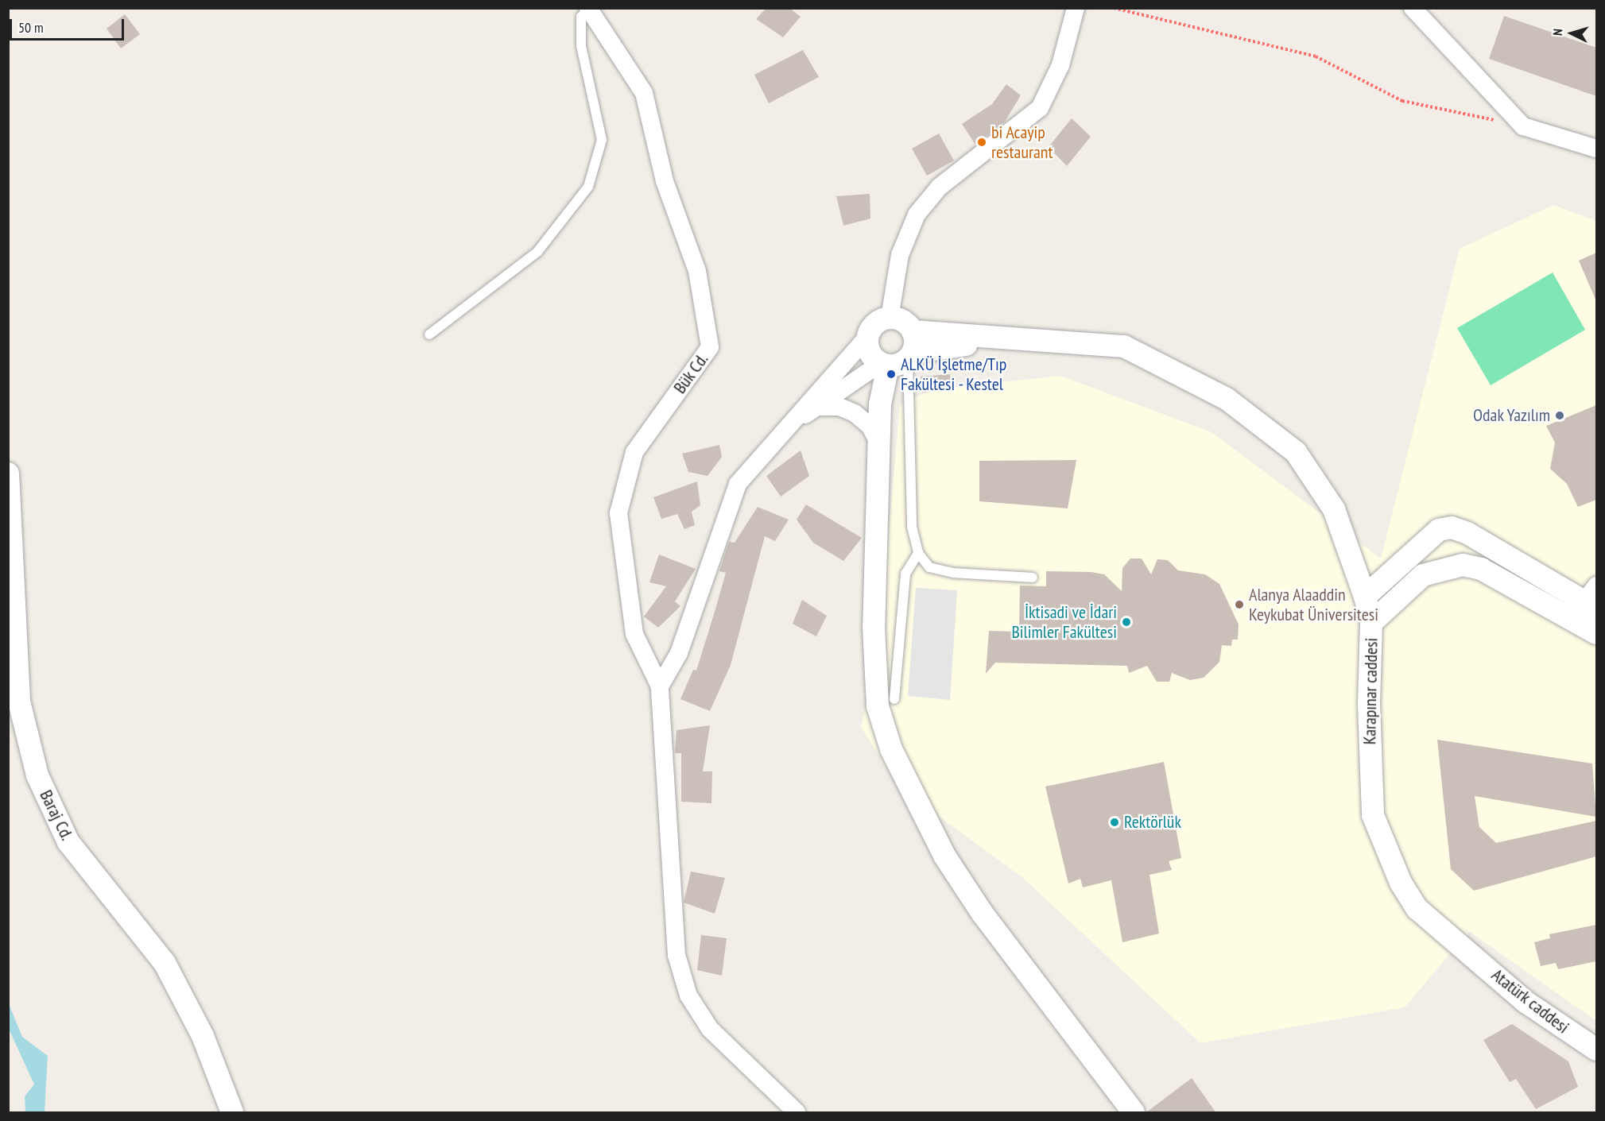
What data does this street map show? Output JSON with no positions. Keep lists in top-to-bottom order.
{
  "streets": {
    "street": [
      "Bük Cd.",
      "Karapınar caddesi",
      "Baraj Cd.",
      "Atatürk caddesi"
    ]
  },
  "crossings": [
    ["Karapınar caddesi", "Atatürk caddesi"]
  ],
  "places": [
    "bi Acayip restaurant",
    "ALKÜ İşletme/Tıp Fakültesi - Kestel",
    "Odak Yazılım",
    "Alanya Alaaddin Keykubat Üniversitesi",
    "İktisadi ve İdari Bilimler Fakültesi",
    "Rektörlük"
  ],
  "scale_bar": "50 m",
  "north": "left"
}
